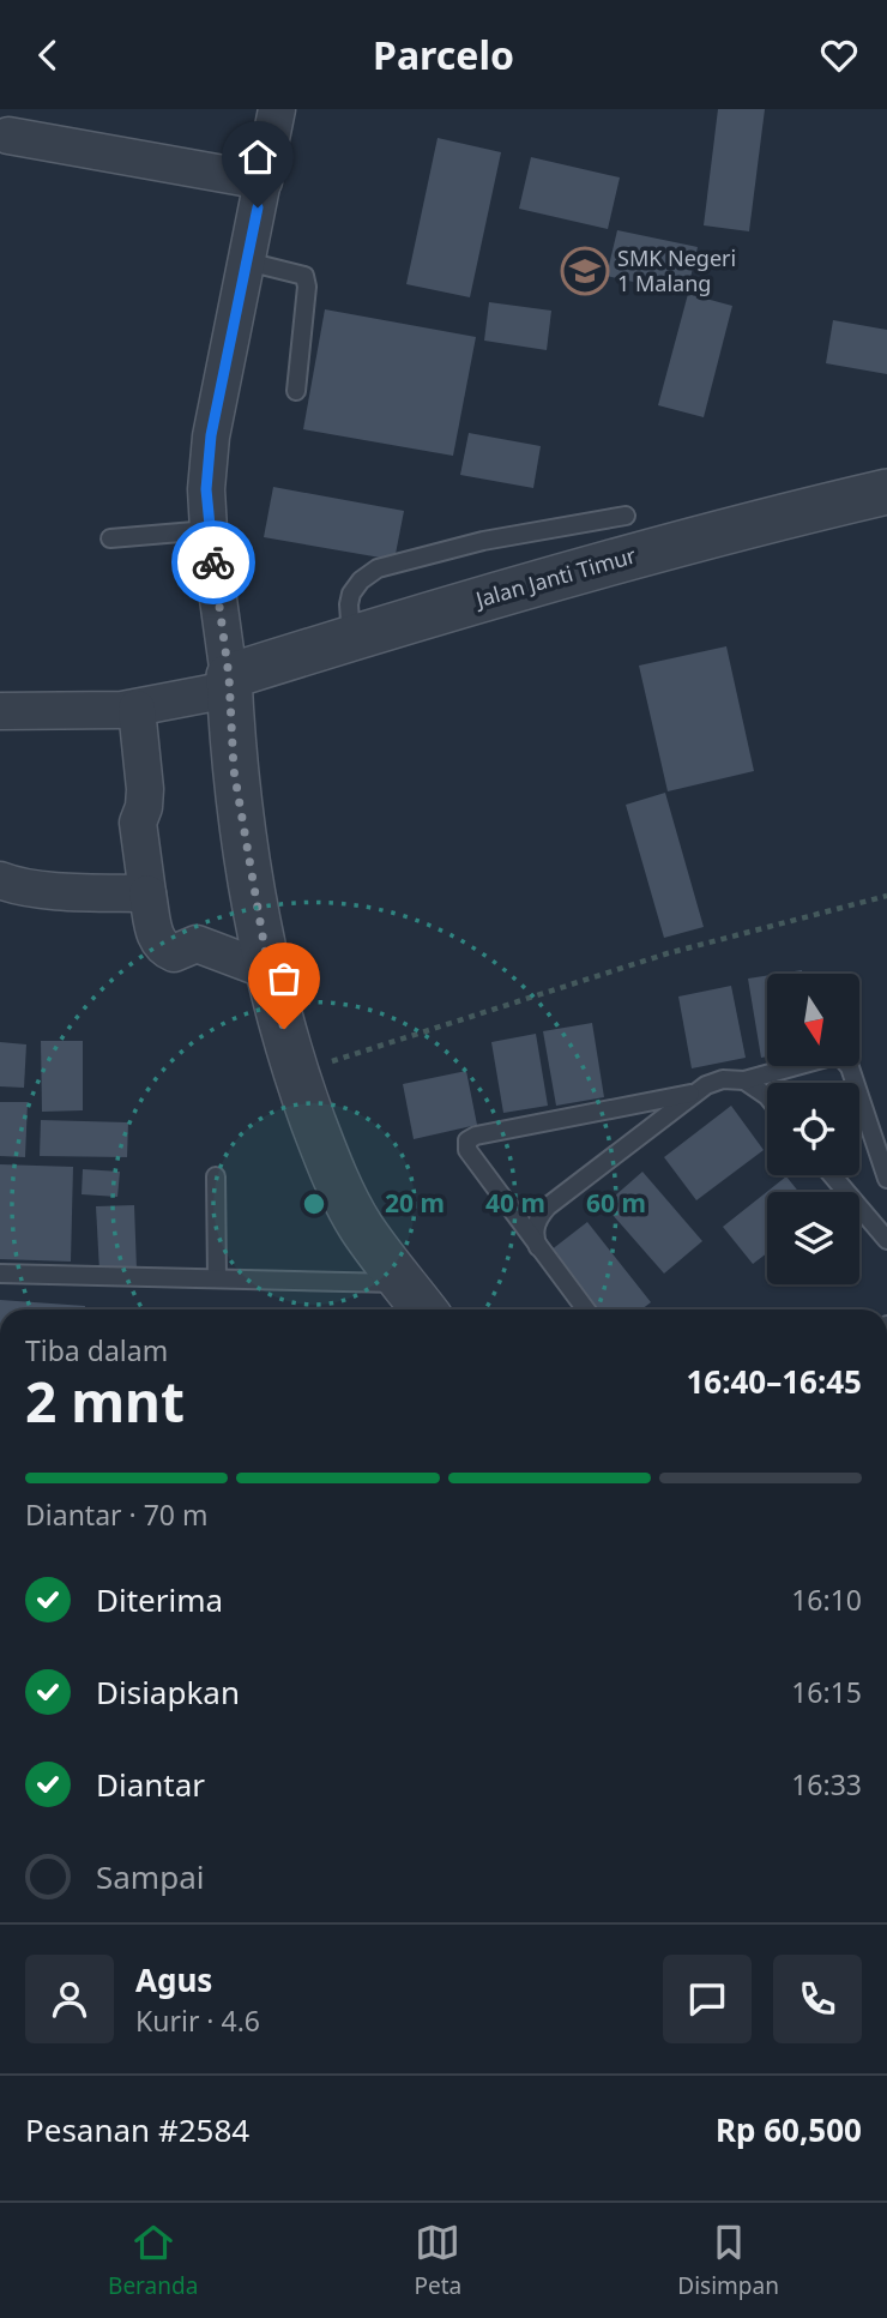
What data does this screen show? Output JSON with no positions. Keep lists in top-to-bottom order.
{
  "streets": {
    "street": ["Jalan Janti Timur"]
  },
  "places": {
    "school or university": ["SMK Negeri 1 Malang"]
  },
  "north": "bottom",
  "page": {
    "header": "Parcelo",
    "heading": ["2 mnt", "Tiba dalam", "16:40–16:45"],
    "panel": [
      "Agus",
      "Kurir · 4.6",
      "Pesanan #2584",
      "Rp 60,500"
    ],
    "bar": "Diantar · 70 m",
    "list": [
      ["Diterima", "16:10"],
      ["Disiapkan", "16:15"],
      ["Diantar", "16:33"],
      "Sampai"
    ],
    "tabs": ["Beranda", "Peta", "Disimpan"]
  },
  "rings": ["20 m", "40 m", "60 m"]
}
